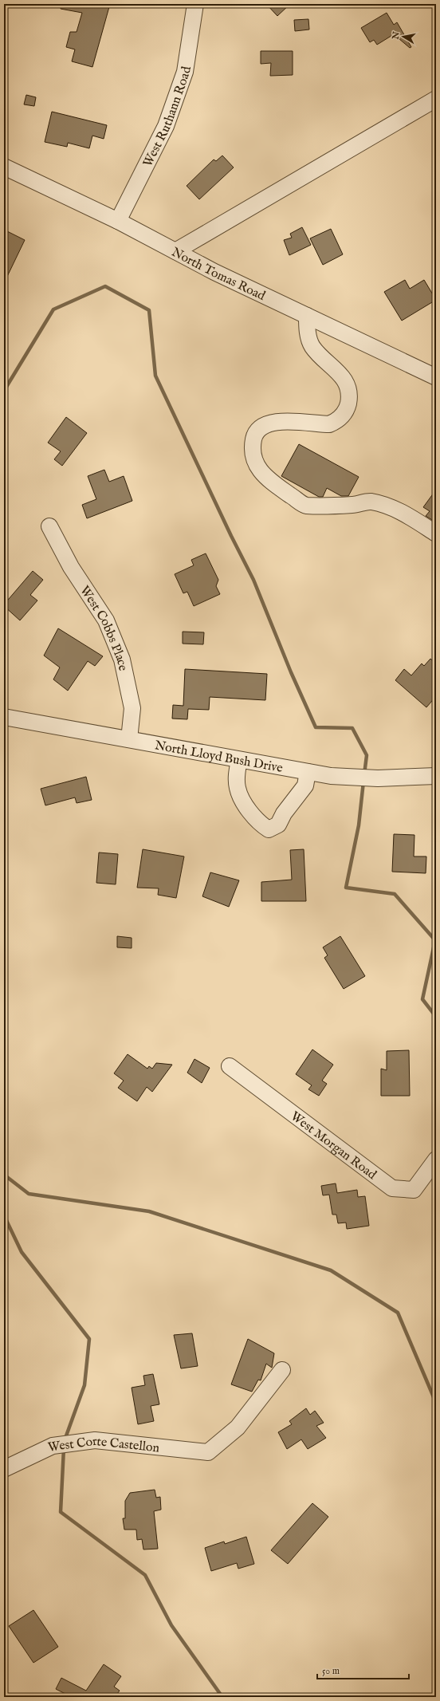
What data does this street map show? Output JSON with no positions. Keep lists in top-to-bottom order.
{
  "streets": {
    "street": [
      "West Ruthann Road",
      "North Tomas Road",
      "West Cobbs Place",
      "North Lloyd Bush Drive",
      "West Morgan Road",
      "West Corte Castellon"
    ]
  },
  "crossings": [
    ["West Ruthann Road", "North Tomas Road"],
    ["West Cobbs Place", "North Lloyd Bush Drive"]
  ],
  "scale_bar": "50 m",
  "north": "left"
}
